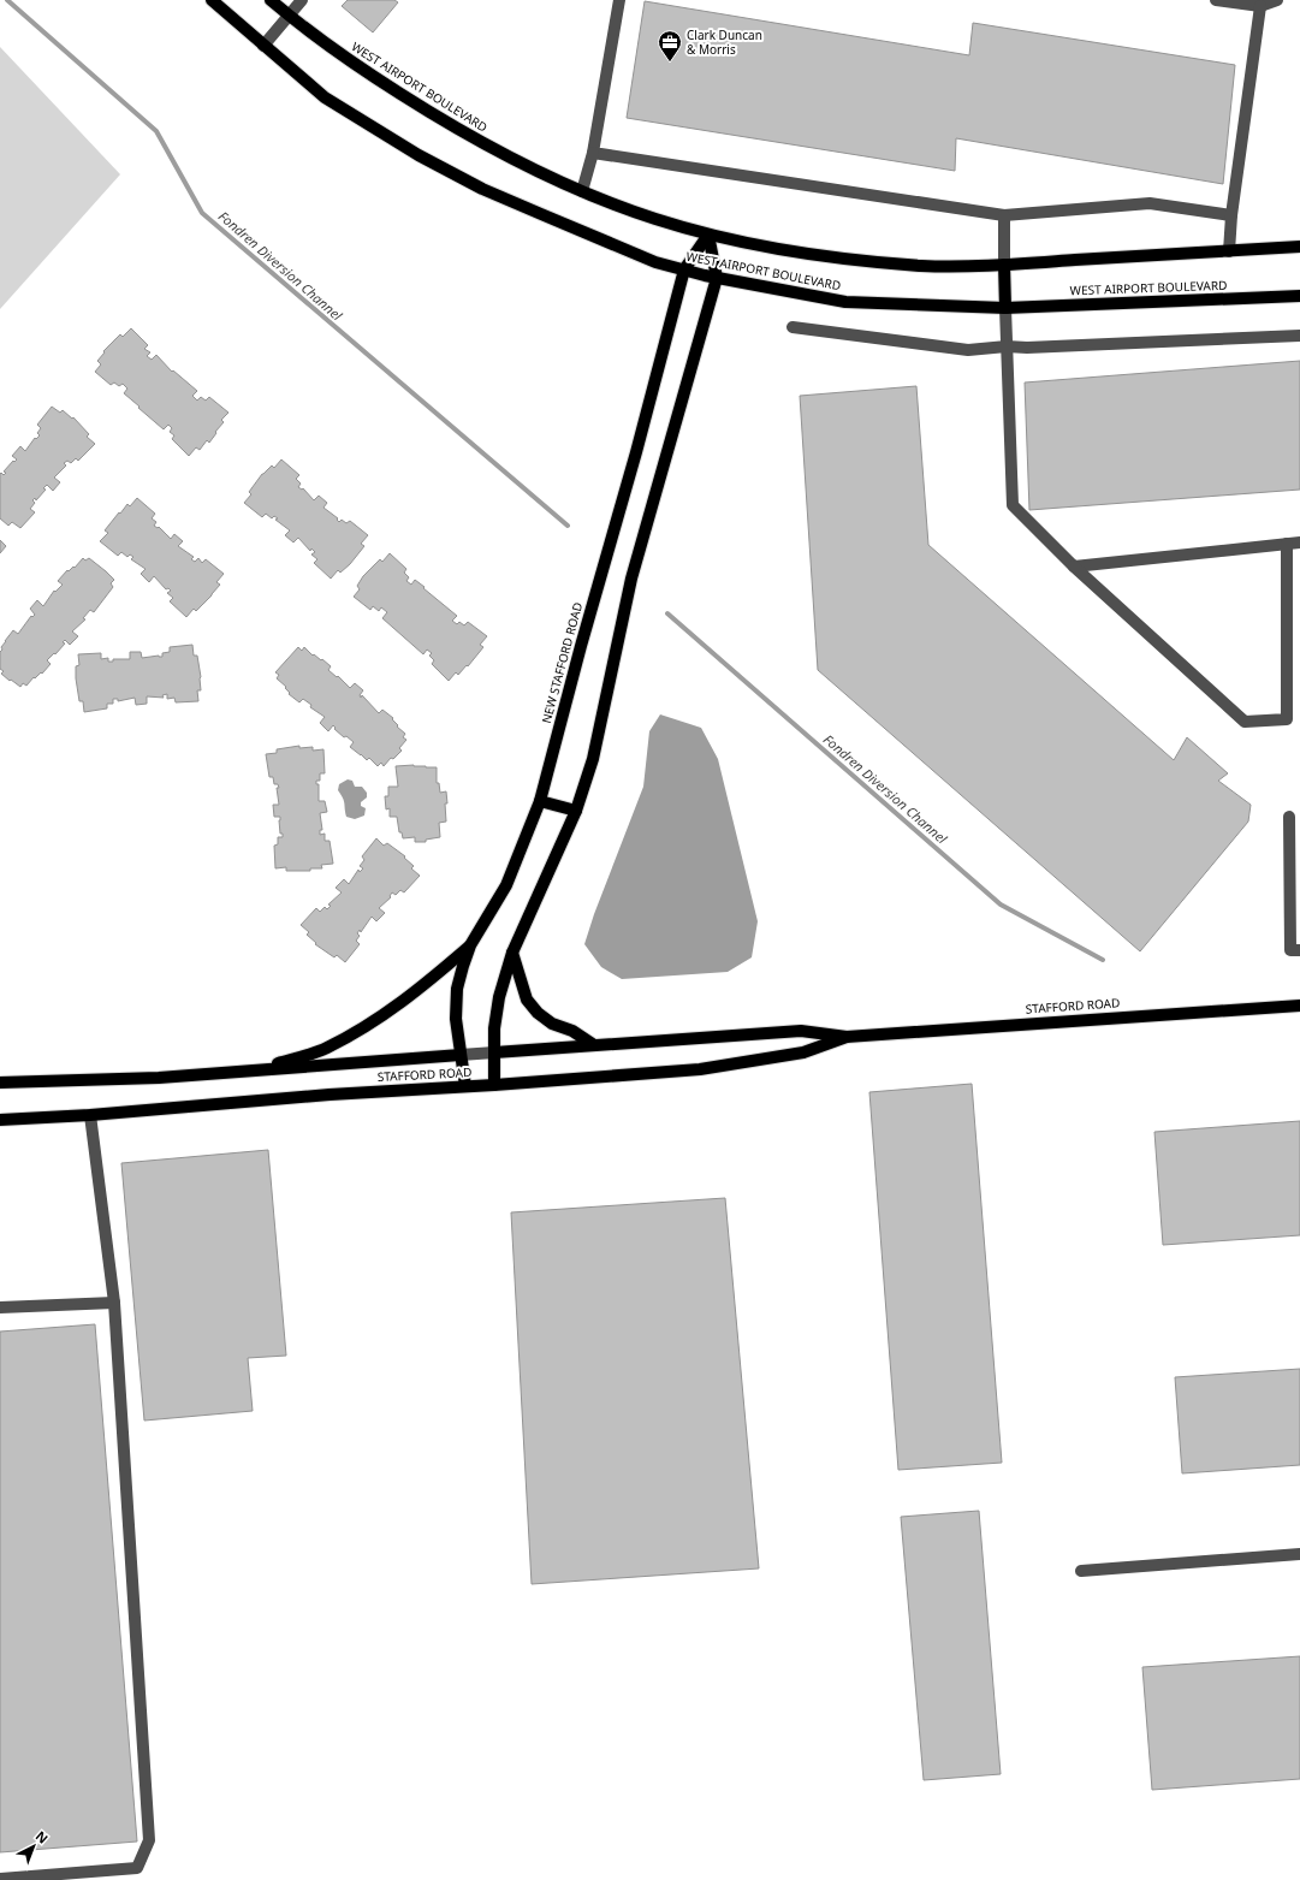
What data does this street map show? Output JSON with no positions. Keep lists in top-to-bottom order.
{
  "streets": {
    "main road": ["WEST AIRPORT BOULEVARD", "NEW STAFFORD ROAD", "STAFFORD ROAD"]
  },
  "crossings": [
    ["WEST AIRPORT BOULEVARD", "NEW STAFFORD ROAD"],
    ["NEW STAFFORD ROAD", "STAFFORD ROAD"]
  ],
  "water": ["Fondren Diversion Channel"],
  "places": {
    "office": ["Clark Duncan & Morris"]
  },
  "north": "top right"
}
